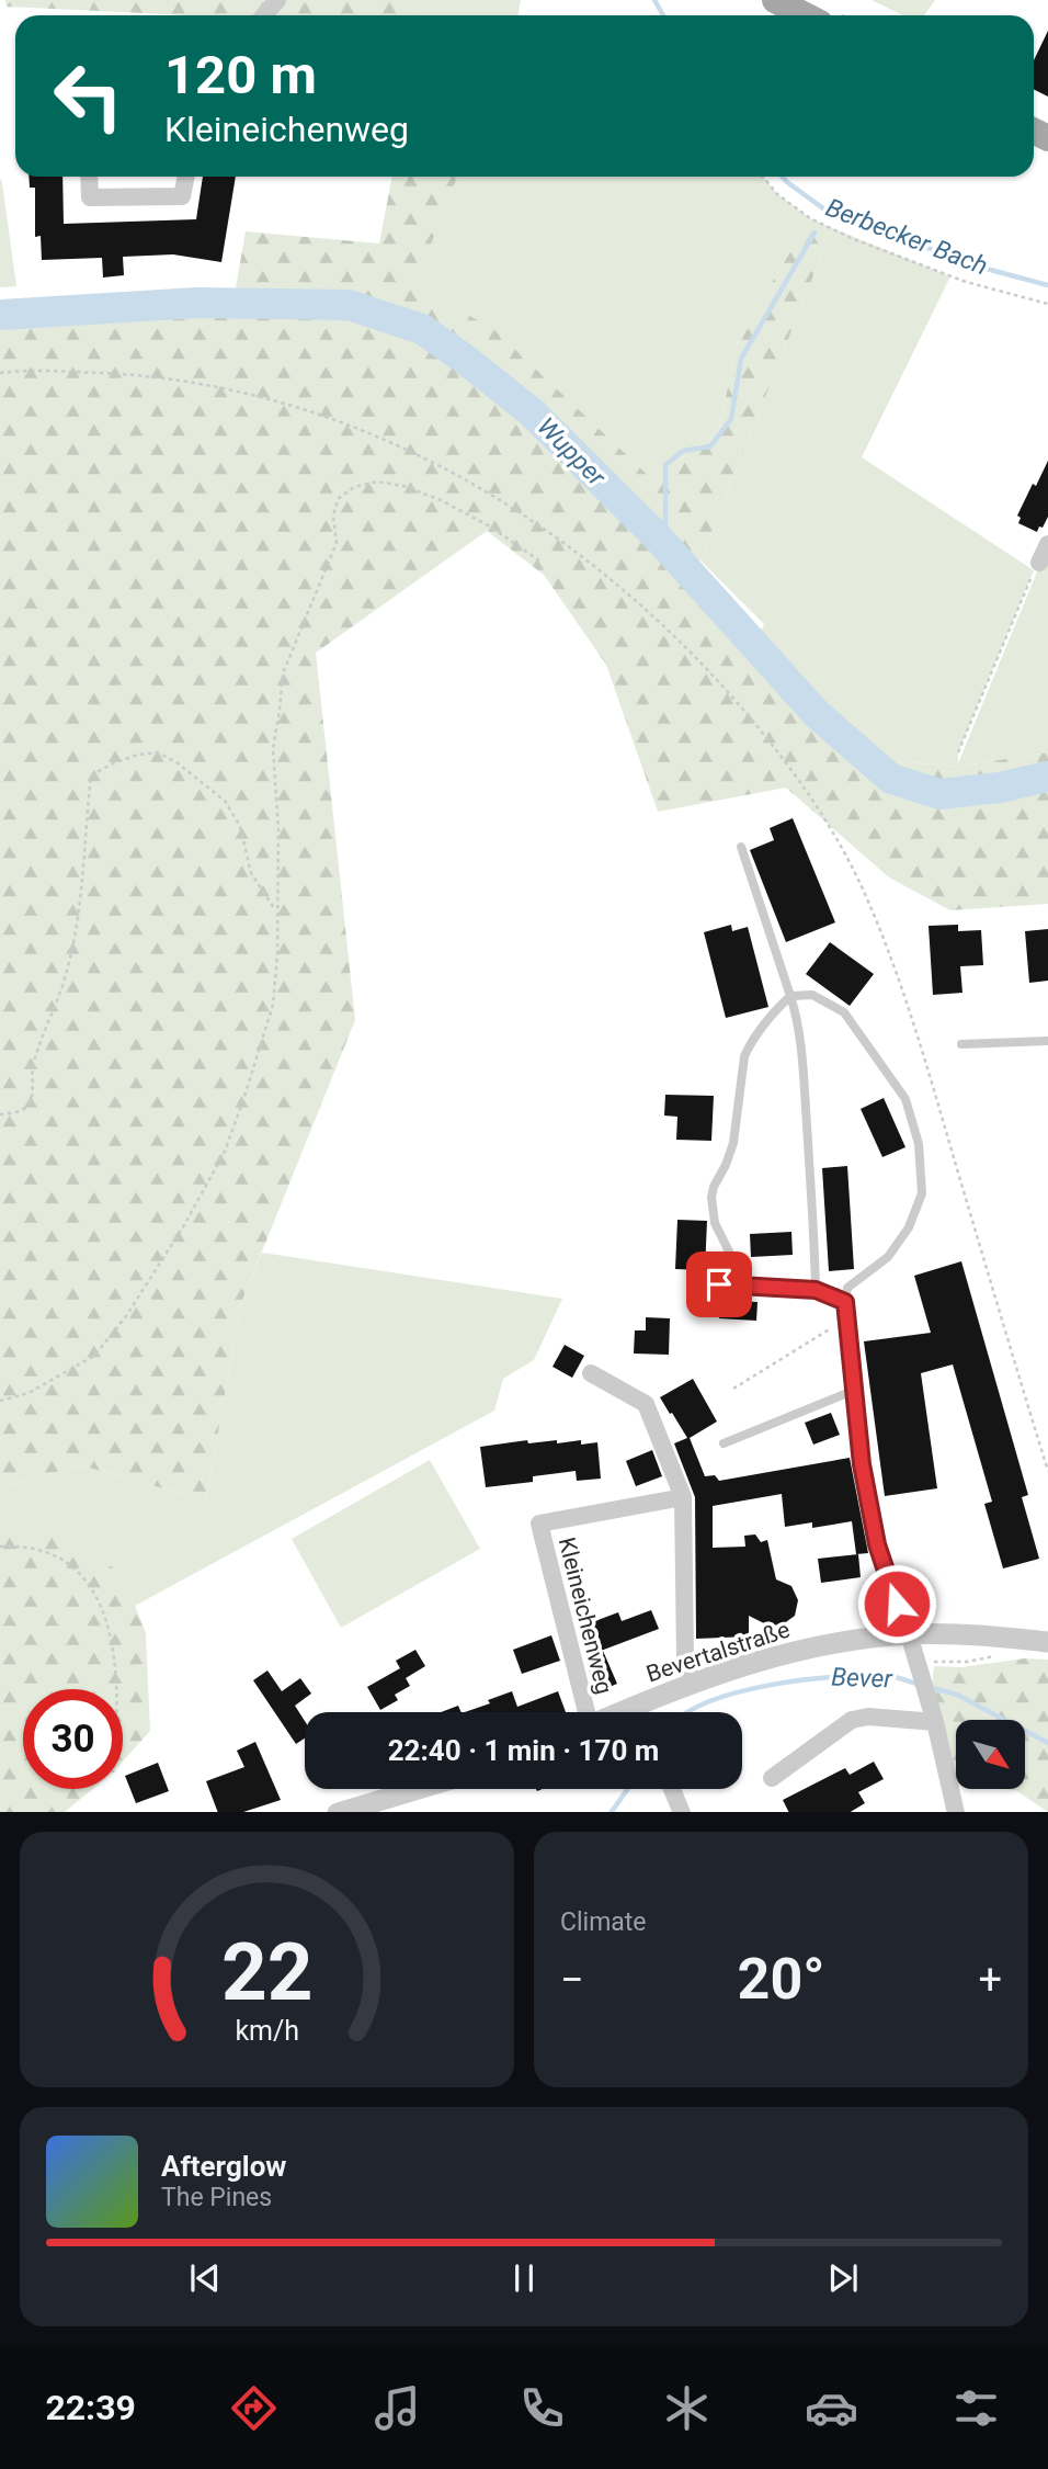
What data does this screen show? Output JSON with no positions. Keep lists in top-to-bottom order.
{
  "streets": {
    "street": ["Kleineichenweg", "Bevertalstraße"]
  },
  "water": ["Berbecker Bach", "Wupper", "Bever"],
  "north": "bottom right",
  "page": {
    "turn": ["120 m", "Kleineichenweg"],
    "limit": "30",
    "trip": "22:40 · 1 min · 170 m",
    "tile": "Climate",
    "heat": ["−", "20°", "+"],
    "song": ["Afterglow", "The Pines"],
    "tabs": "22:39",
    "gauge": ["22", "km/h"]
  }
}
